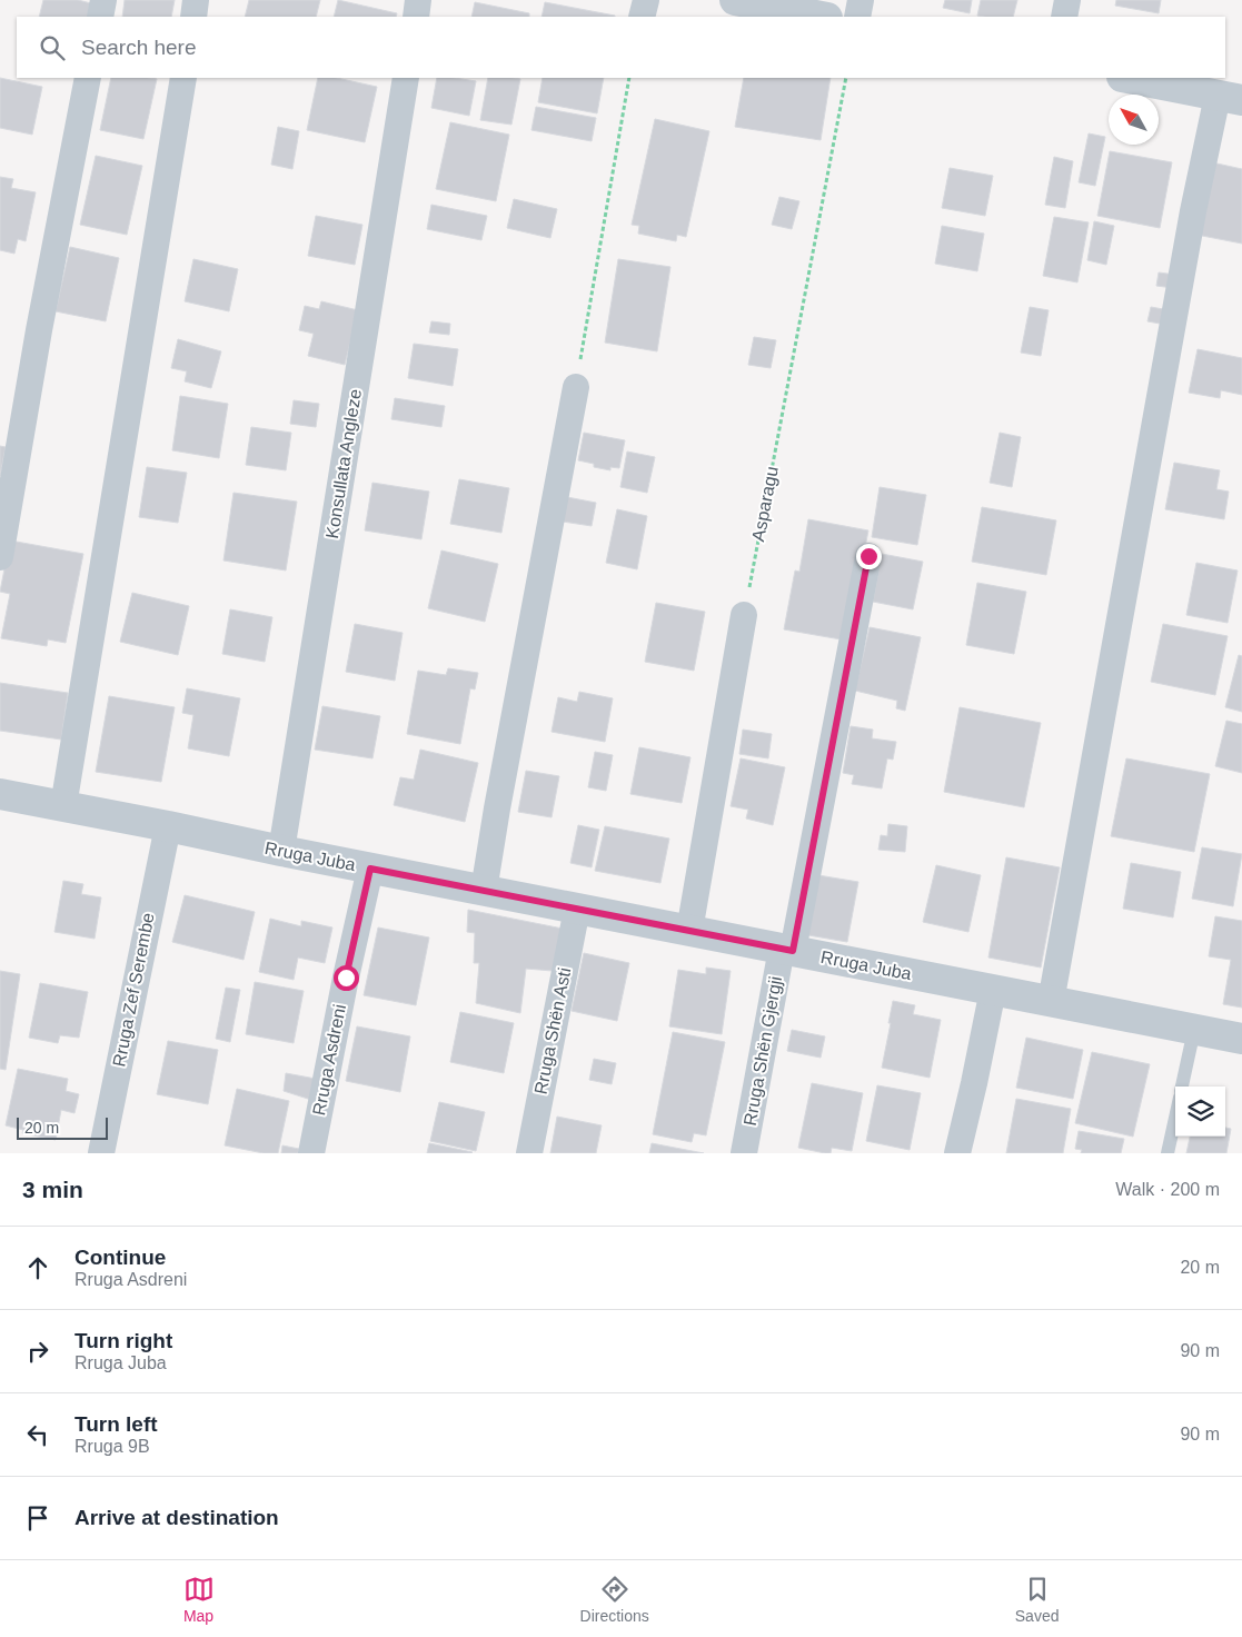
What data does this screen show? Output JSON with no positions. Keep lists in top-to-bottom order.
{
  "streets": {
    "street": [
      "Konsullata Angleze",
      "Rruga Juba",
      "Rruga Zef Serembe",
      "Rruga Shën Asti",
      "Rruga Shën Gjergji",
      "Rruga Asdreni"
    ],
    "path": ["Asparagu"]
  },
  "crossings": [
    ["Konsullata Angleze", "Rruga Juba"],
    ["Rruga Juba", "Rruga Zef Serembe"],
    ["Rruga Juba", "Rruga Shën Asti"],
    ["Rruga Juba", "Rruga Shën Gjergji"],
    ["Rruga Juba", "Rruga Asdreni"]
  ],
  "scale_bar": "20 m",
  "north": "top left",
  "page": {
    "search": "Search here",
    "scale": "20 m",
    "heading": ["3 min", "Walk · 200 m"],
    "list": [
      ["Continue", "Rruga Asdreni", "20 m"],
      ["Turn right", "Rruga Juba", "90 m"],
      ["Turn left", "Rruga 9B", "90 m"],
      "Arrive at destination"
    ],
    "nav": ["Map", "Directions", "Saved"]
  }
}
